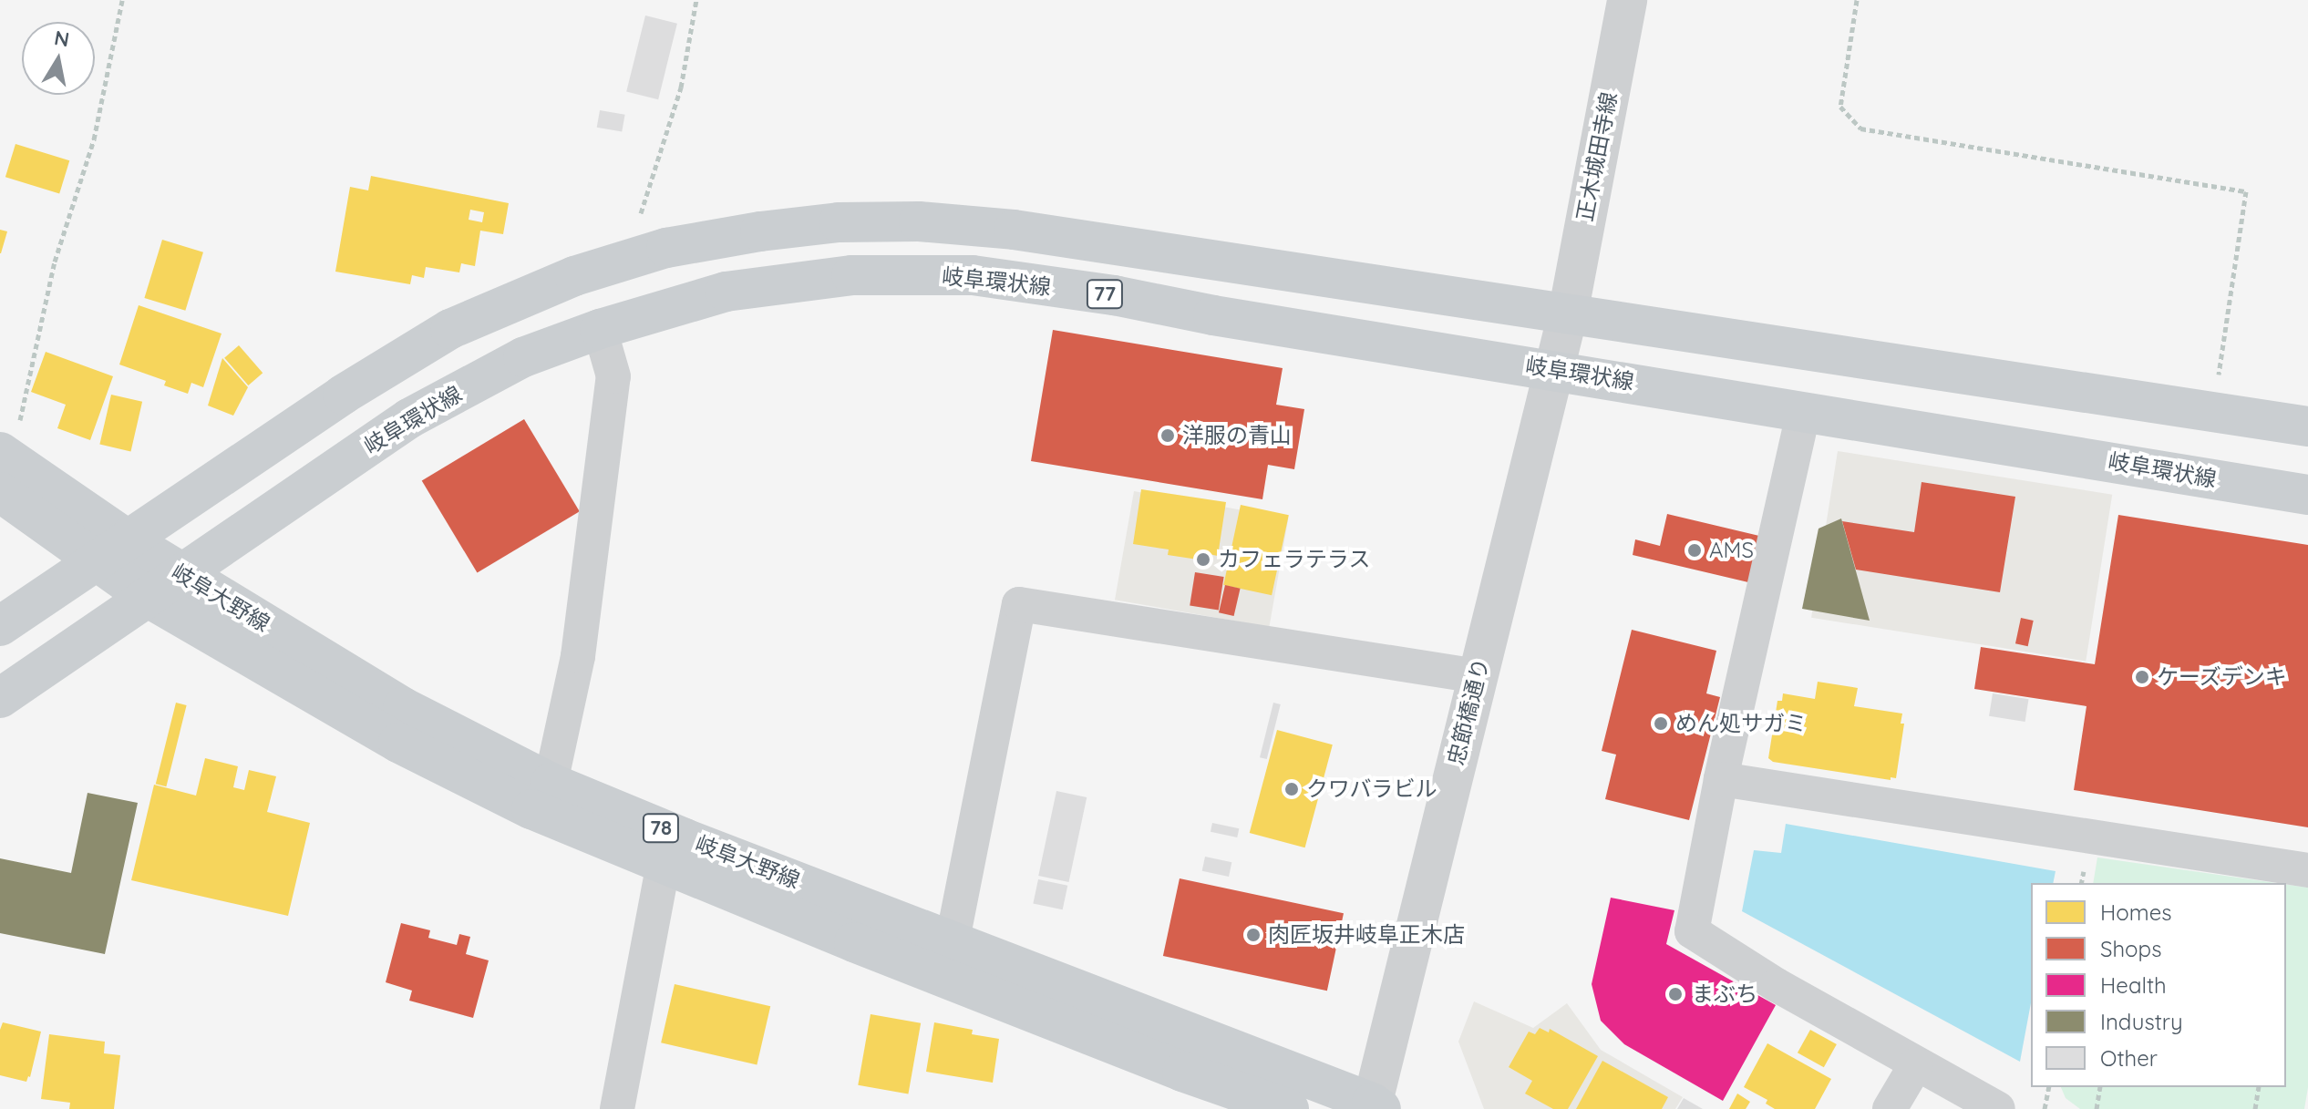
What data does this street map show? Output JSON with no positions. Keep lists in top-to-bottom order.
{
  "streets": {
    "main road": [
      "岐阜環状線",
      "77",
      "岐阜大野線",
      "78"
    ],
    "street": ["正木城田寺線", "忠節橋通り"]
  },
  "crossings": [
    ["正木城田寺線", "77"],
    ["正木城田寺線", "忠節橋通り"],
    ["岐阜環状線", "岐阜大野線"],
    ["岐阜環状線", "忠節橋通り"],
    ["77", "岐阜大野線"],
    ["77", "忠節橋通り"],
    ["岐阜大野線", "忠節橋通り"]
  ],
  "places": [
    "洋服の青山",
    "AMS",
    "カフェラテラス",
    "ケーズデンキ",
    "めん処サガミ",
    "クワバラビル",
    "肉匠坂井岐阜正木店",
    "まぶち"
  ],
  "legend": [
    "Homes",
    "Shops",
    "Health",
    "Industry",
    "Other"
  ],
  "north": "top"
}
